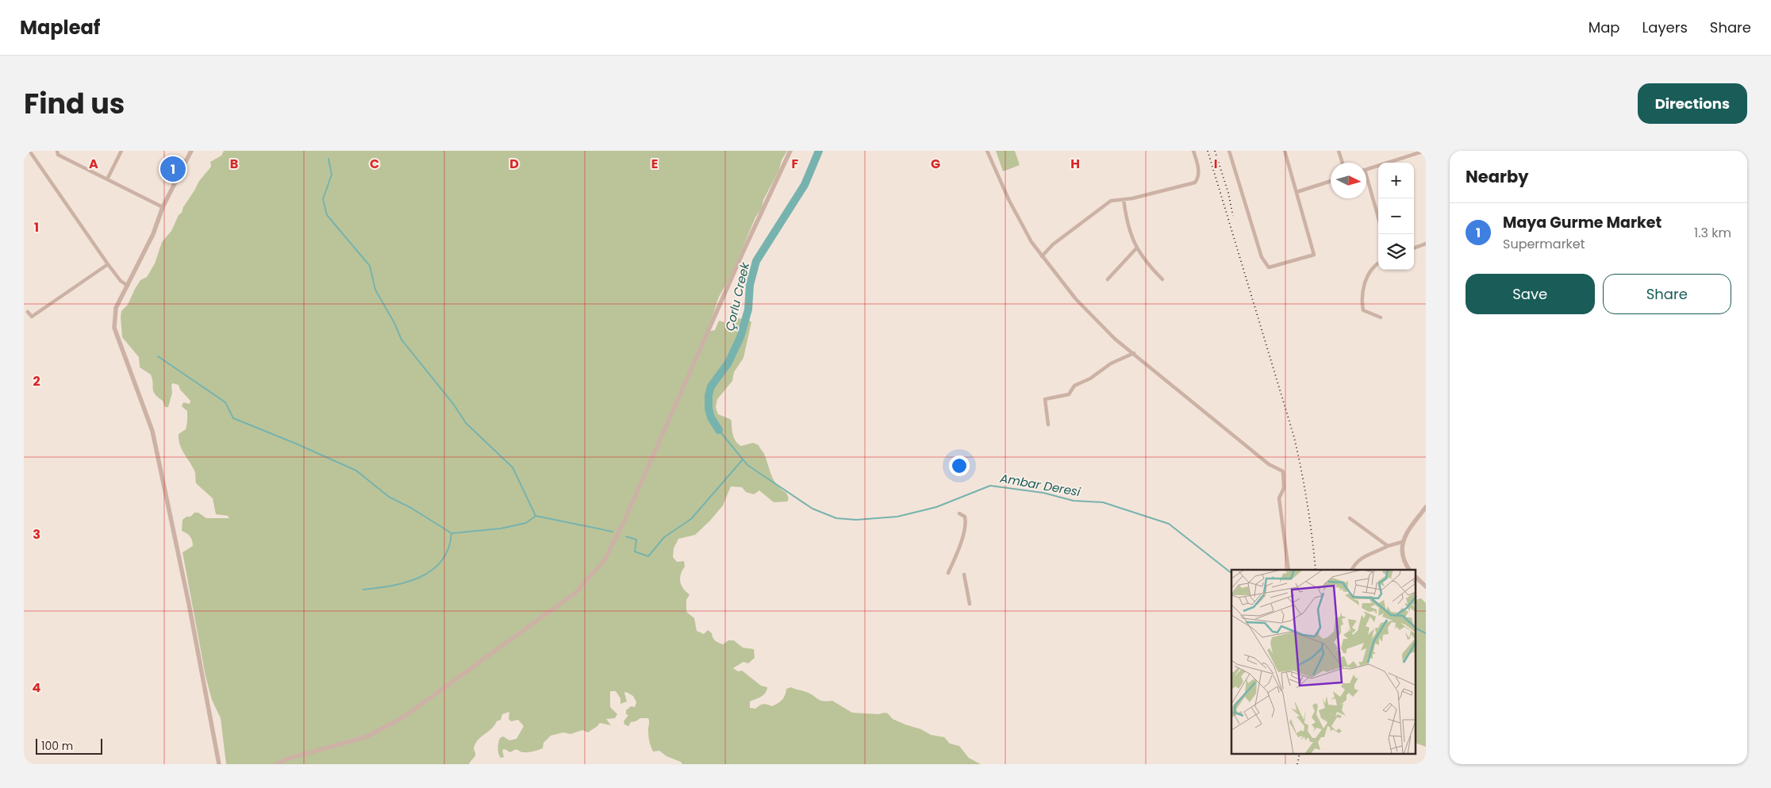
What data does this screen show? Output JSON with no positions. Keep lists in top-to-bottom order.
{
  "water": ["Çorlu Creek", "Ambar Deresi"],
  "scale_bar": "100 m",
  "north": "right",
  "page": {
    "header": "Mapleaf",
    "nav": ["Map", "Layers", "Share"],
    "title": "Find us",
    "buttons": [
      "Directions",
      ["Save", "Share"]
    ],
    "heading": "Nearby",
    "pins": "1",
    "map_buttons": ["+", "−"],
    "list": [
      {
        "mark": "1",
        "name": "Maya Gurme Market",
        "note": "Supermarket",
        "value": "1.3 km"
      }
    ],
    "scale": "100 m"
  },
  "grid": {
    "columns": [
      "A",
      "B",
      "C",
      "D",
      "E",
      "F",
      "G",
      "H",
      "I"
    ],
    "rows": [
      "1",
      "2",
      "3",
      "4"
    ]
  }
}
